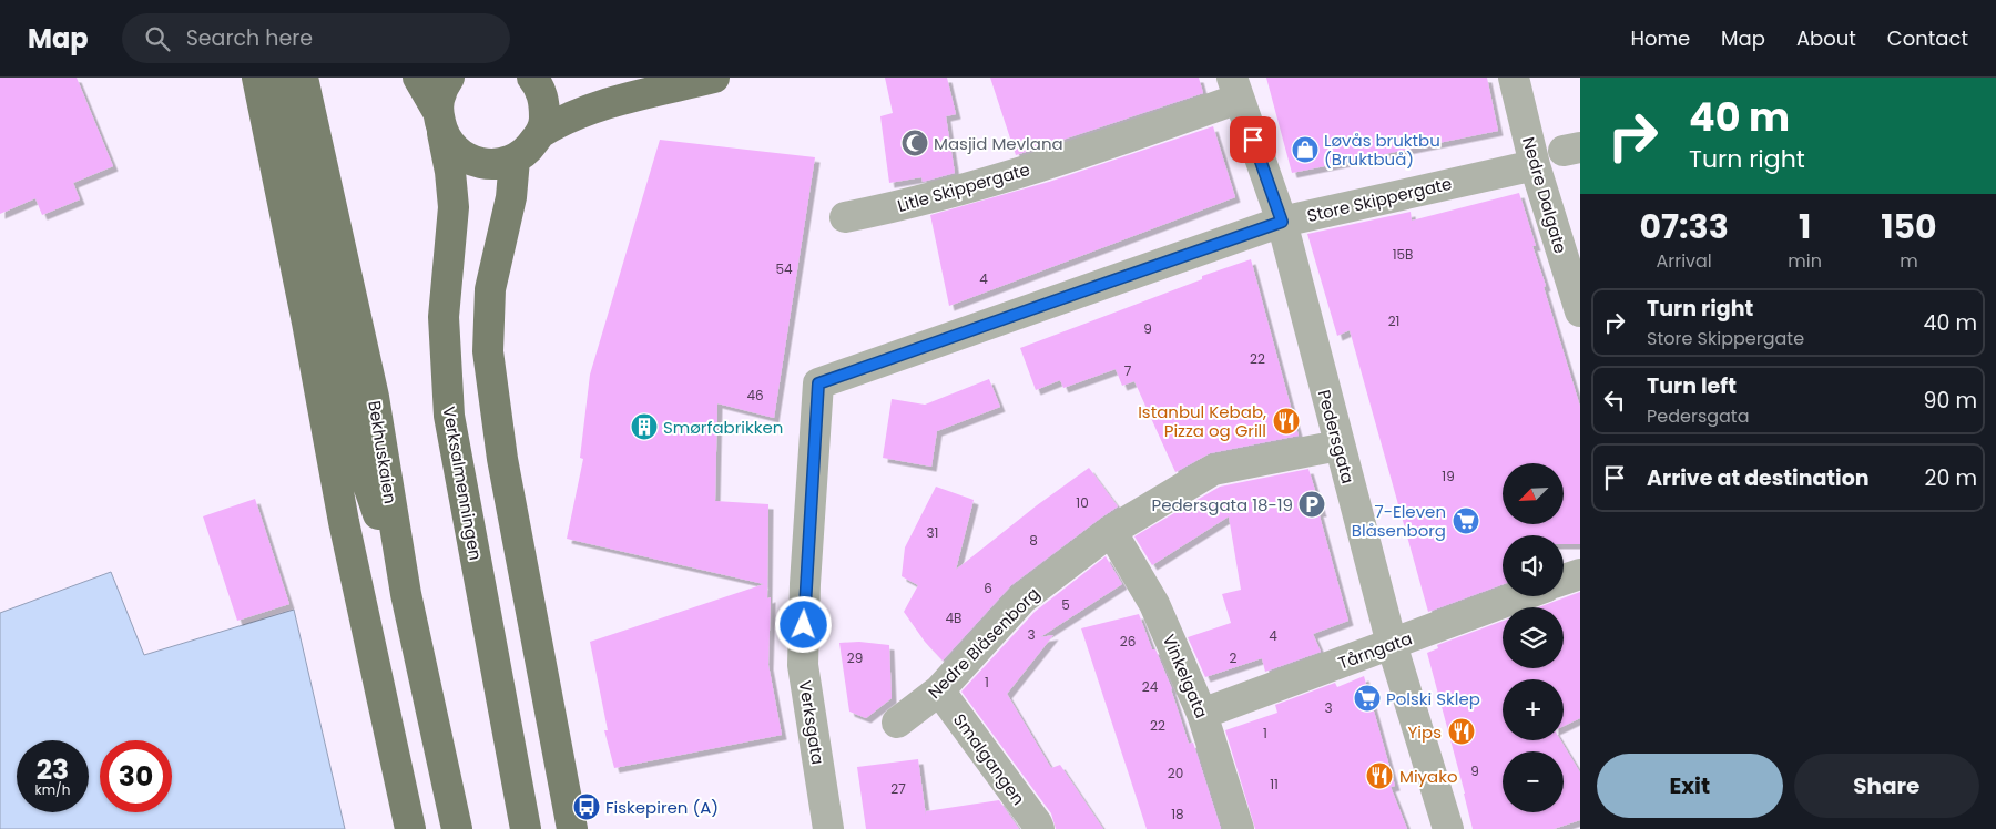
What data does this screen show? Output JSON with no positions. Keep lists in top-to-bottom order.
{
  "streets": {
    "main road": ["Bekhuskaien", "Verksalmenningen"],
    "street": [
      "Litle Skippergate",
      "Nedre Dalgate",
      "Store Skippergate",
      "Pedersgata",
      "Nedre Blåsenborg",
      "Tårngata",
      "Vinkelgata",
      "Verksgata",
      "Smalgangen"
    ]
  },
  "crossings": [
    ["Litle Skippergate", "Pedersgata"],
    ["Nedre Dalgate", "Store Skippergate"],
    ["Store Skippergate", "Pedersgata"],
    ["Store Skippergate", "Verksgata"],
    ["Pedersgata", "Nedre Blåsenborg"],
    ["Pedersgata", "Tårngata"],
    ["Nedre Blåsenborg", "Vinkelgata"],
    ["Nedre Blåsenborg", "Smalgangen"],
    ["Tårngata", "Vinkelgata"]
  ],
  "places": {
    "mosque": ["Masjid Mevlana"],
    "shop": ["Løvås bruktbu (Bruktbuå)"],
    "restaurant": ["Istanbul Kebab, Pizza og Grill", "Yips", "Miyako"],
    "building": ["Smørfabrikken"],
    "parking": ["Pedersgata 18-19"],
    "supermarket": ["7-Eleven Blåsenborg", "Polski Sklep"],
    "bus stop": ["Fiskepiren (A)"]
  },
  "house_numbers": [
    "15B",
    "54",
    "4",
    "21",
    "9",
    "22",
    "7",
    "46",
    "19",
    "10",
    "31",
    "8",
    "6",
    "5",
    "4B",
    "3",
    "4",
    "26",
    "29",
    "2",
    "1",
    "24",
    "3",
    "22",
    "1",
    "9",
    "20",
    "11",
    "27",
    "18"
  ],
  "north": "bottom left",
  "page": {
    "header": "Map",
    "search": "Search here",
    "nav": [
      "Home",
      "Map",
      "About",
      "Contact"
    ],
    "turn": ["40 m", "Turn right"],
    "eta": [
      "07:33",
      "Arrival",
      "1",
      "min",
      "150",
      "m"
    ],
    "list": [
      {
        "name": "Turn right",
        "note": "Store Skippergate",
        "value": "40 m"
      },
      {
        "name": "Turn left",
        "note": "Pedersgata",
        "value": "90 m"
      },
      {
        "name": "Arrive at destination",
        "value": "20 m"
      }
    ],
    "map_buttons": ["+", "−"],
    "speed": "23 km/h",
    "limit": "30",
    "buttons": ["Exit", "Share"]
  }
}
